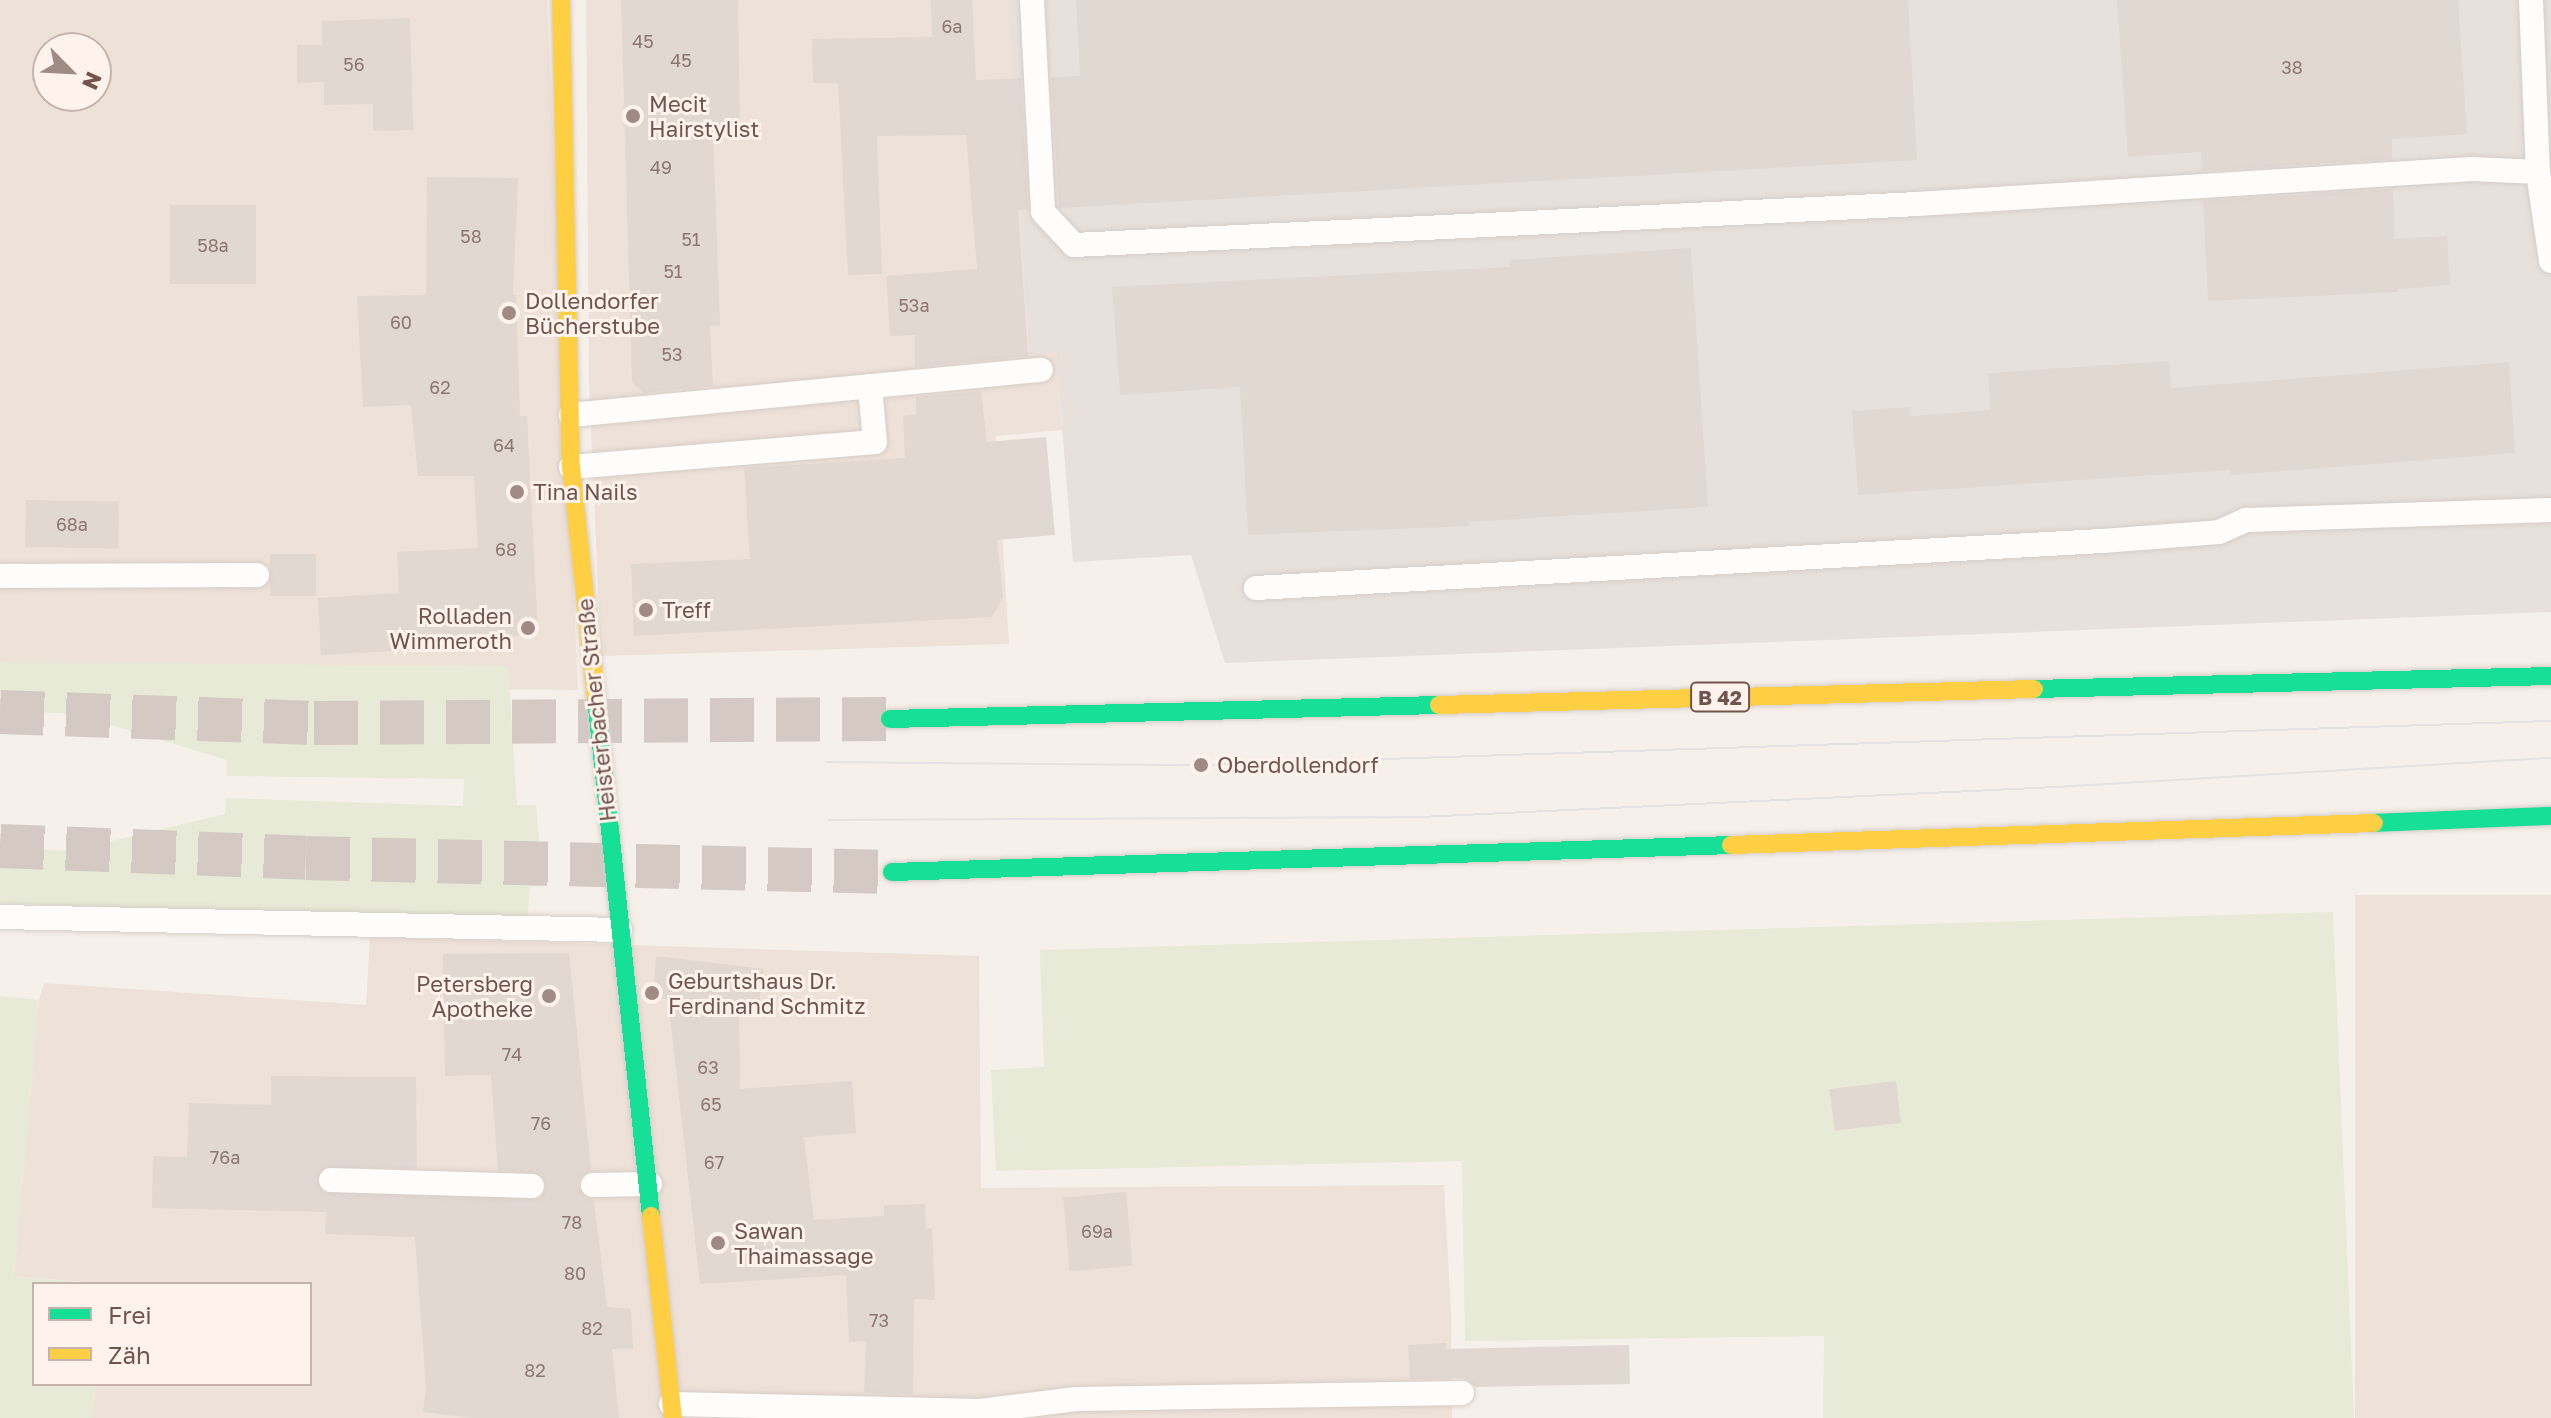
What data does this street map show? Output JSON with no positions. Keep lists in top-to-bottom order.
{
  "streets": {
    "main road": ["B 42", "Heisterbacher Straße"]
  },
  "places": [
    "Mecit Hairstylist",
    "Dollendorfer Bücherstube",
    "Tina Nails",
    "Treff",
    "Rolladen Wimmeroth",
    "Oberdollendorf",
    "Geburtshaus Dr. Ferdinand Schmitz",
    "Petersberg Apotheke",
    "Sawan Thaimassage"
  ],
  "house_numbers": [
    "6a",
    "45",
    "45",
    "56",
    "38",
    "49",
    "58",
    "51",
    "58a",
    "51",
    "53a",
    "60",
    "53",
    "62",
    "64",
    "68a",
    "68",
    "74",
    "63",
    "65",
    "76",
    "76a",
    "67",
    "78",
    "69a",
    "80",
    "73",
    "82",
    "82"
  ],
  "legend": ["Frei", "Zäh"],
  "north": "bottom right"
}
